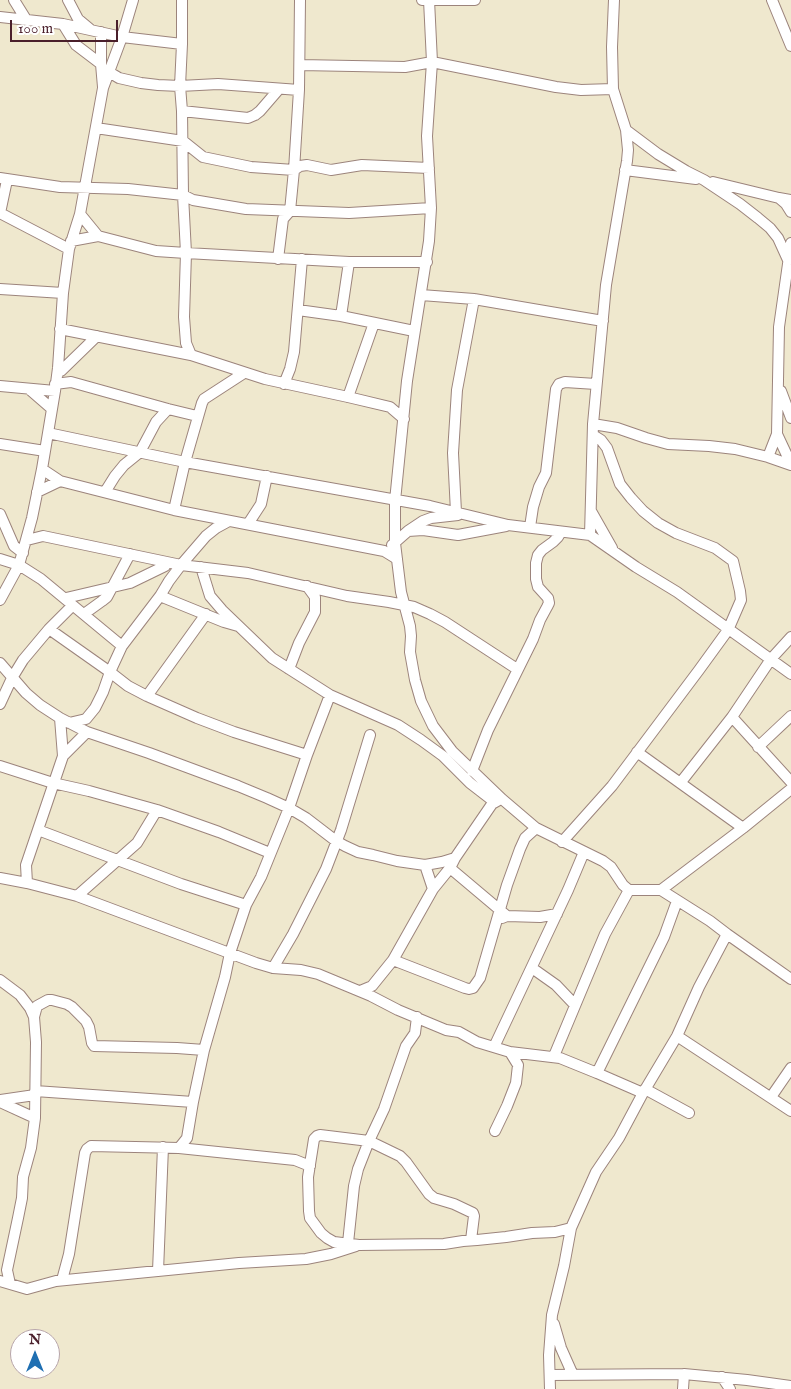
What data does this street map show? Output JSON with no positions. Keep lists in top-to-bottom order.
{
  "scale_bar": "100 m",
  "north": "top"
}
